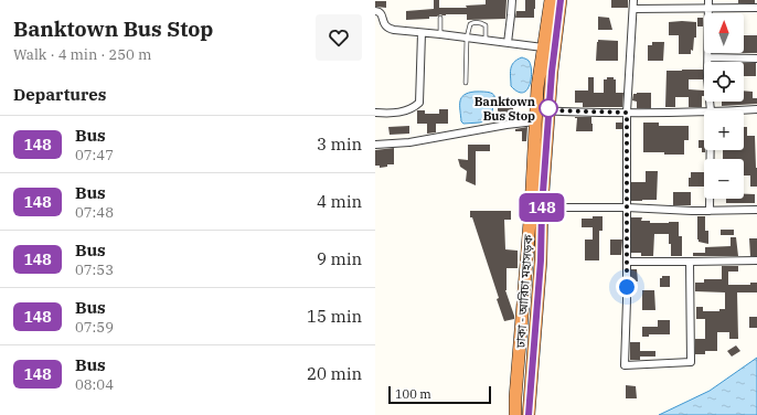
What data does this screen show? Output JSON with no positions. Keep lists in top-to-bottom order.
{
  "streets": {
    "highway": ["ঢাকা - আরিচা মহাসড়ক"]
  },
  "places": ["Banktown Bus Stop"],
  "lines": ["bus line 148"],
  "scale_bar": "100 m",
  "north": "top",
  "page": {
    "heading": [
      ["Banktown Bus Stop", "Walk · 4 min · 250 m"],
      "Departures"
    ],
    "on_map": "148",
    "map_buttons": ["+", "−"],
    "list": [
      {
        "mark": "148",
        "name": "Bus",
        "note": "07:47",
        "value": "3 min"
      },
      {
        "mark": "148",
        "name": "Bus",
        "note": "07:48",
        "value": "4 min"
      },
      {
        "mark": "148",
        "name": "Bus",
        "note": "07:53",
        "value": "9 min"
      },
      {
        "mark": "148",
        "name": "Bus",
        "note": "07:59",
        "value": "15 min"
      },
      {
        "mark": "148",
        "name": "Bus",
        "note": "08:04",
        "value": "20 min"
      }
    ],
    "scale": "100 m"
  }
}
